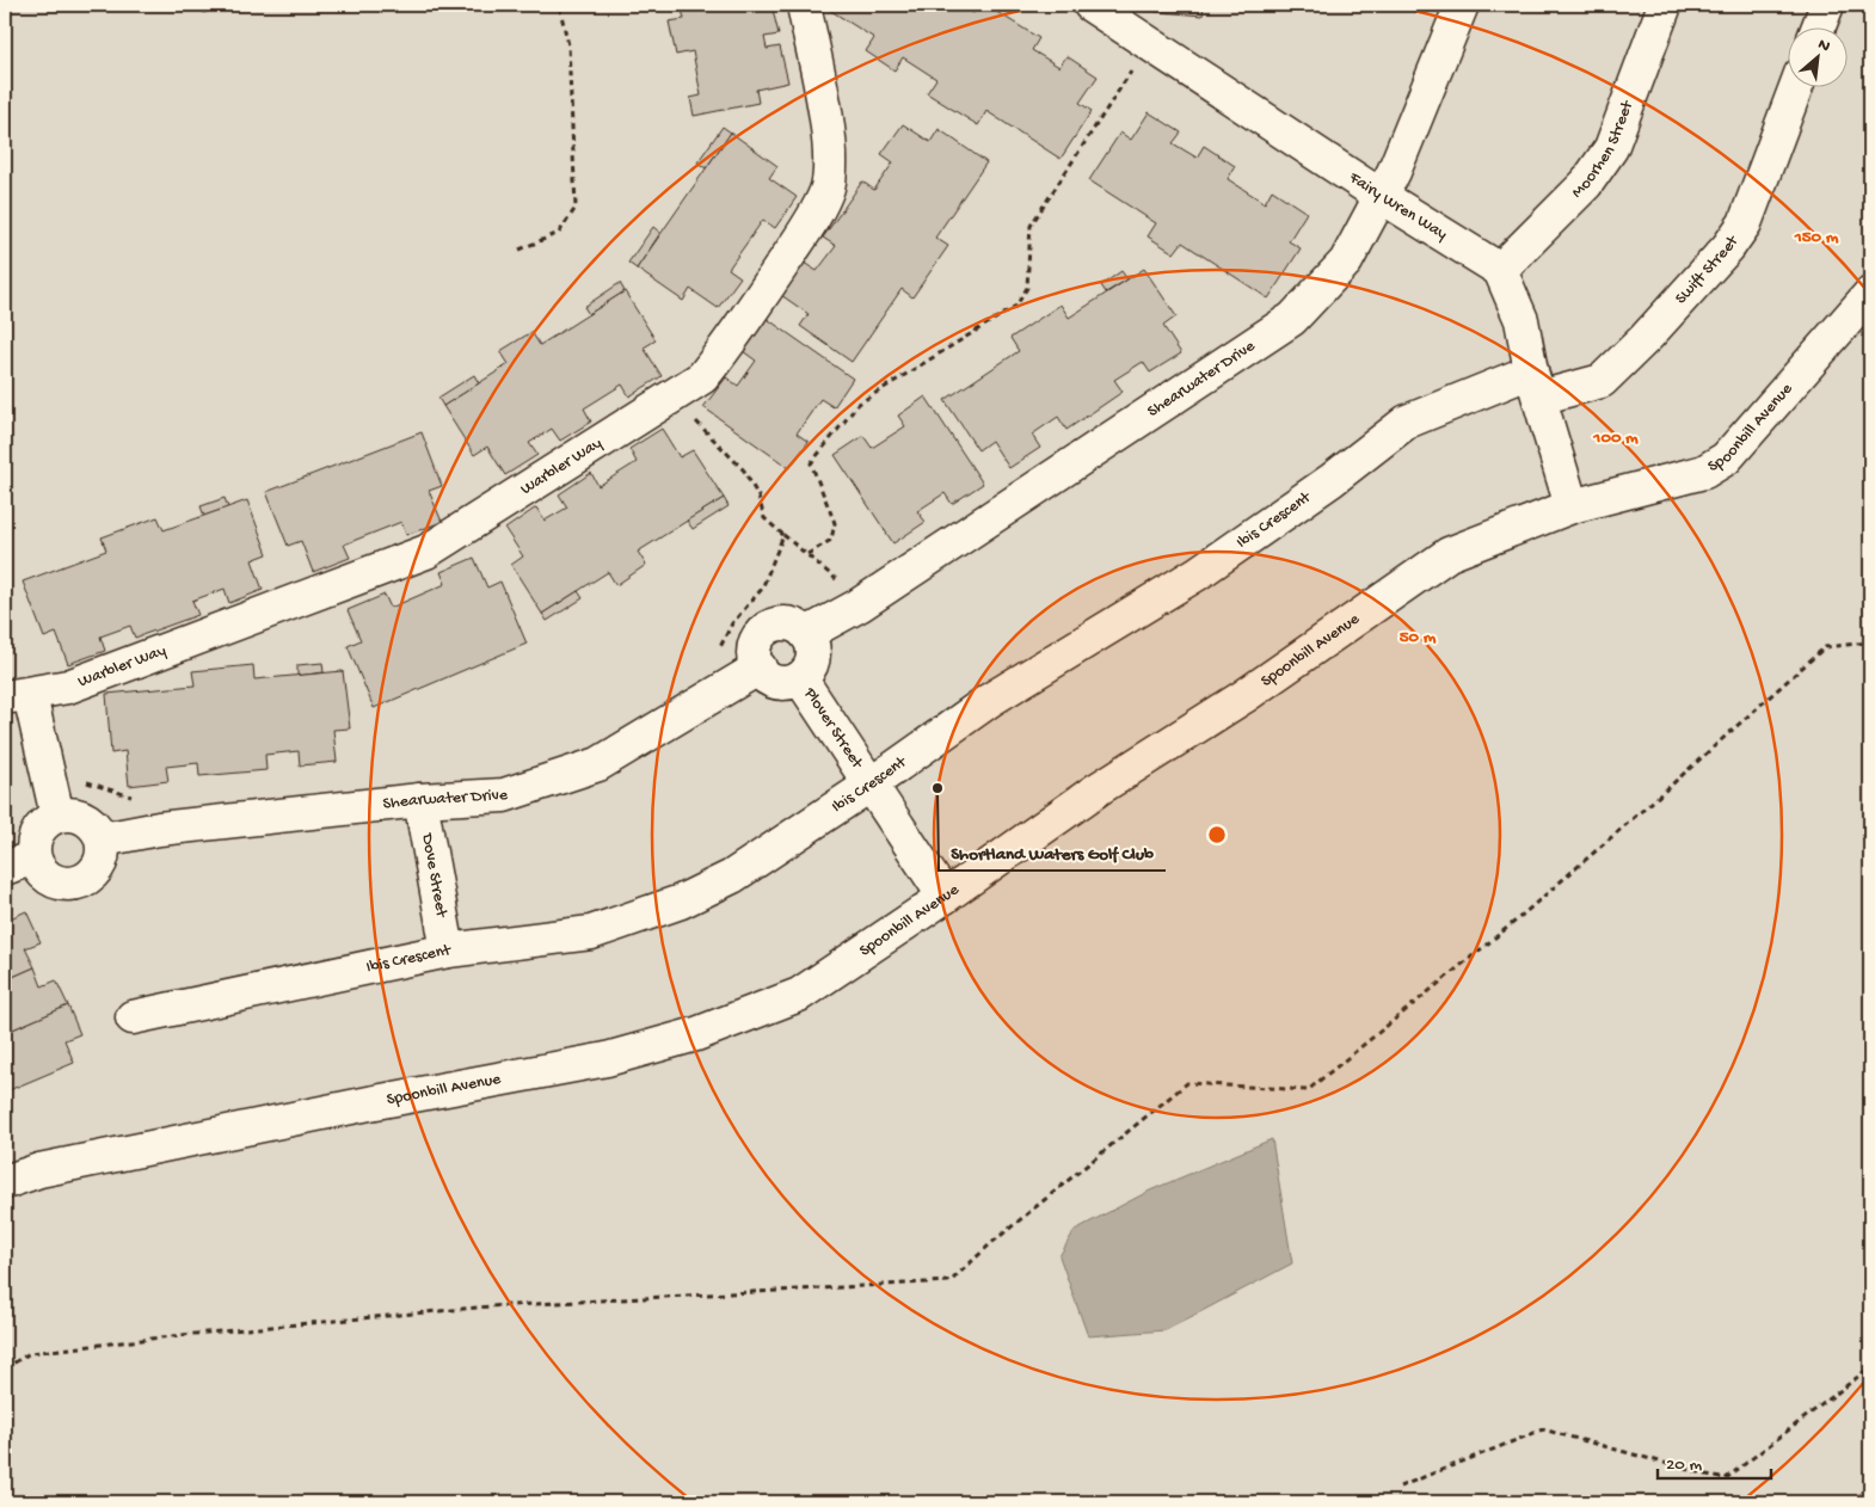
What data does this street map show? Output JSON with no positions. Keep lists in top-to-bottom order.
{
  "streets": {
    "street": [
      "Moorhen Street",
      "Fairy Wren Way",
      "Swift Street",
      "Shearwater Drive",
      "Spoonbill Avenue",
      "Warbler Way",
      "Ibis Crescent",
      "Plover Street",
      "Dove Street"
    ]
  },
  "crossings": [
    ["Moorhen Street", "Fairy Wren Way"],
    ["Fairy Wren Way", "Shearwater Drive"],
    ["Swift Street", "Ibis Crescent"],
    ["Shearwater Drive", "Plover Street"],
    ["Shearwater Drive", "Dove Street"],
    ["Spoonbill Avenue", "Plover Street"],
    ["Ibis Crescent", "Plover Street"],
    ["Ibis Crescent", "Dove Street"]
  ],
  "places": ["Shortland Waters Golf Club"],
  "scale_bar": "20 m",
  "north": "top right",
  "rings": ["150 m", "100 m", "50 m"]
}
